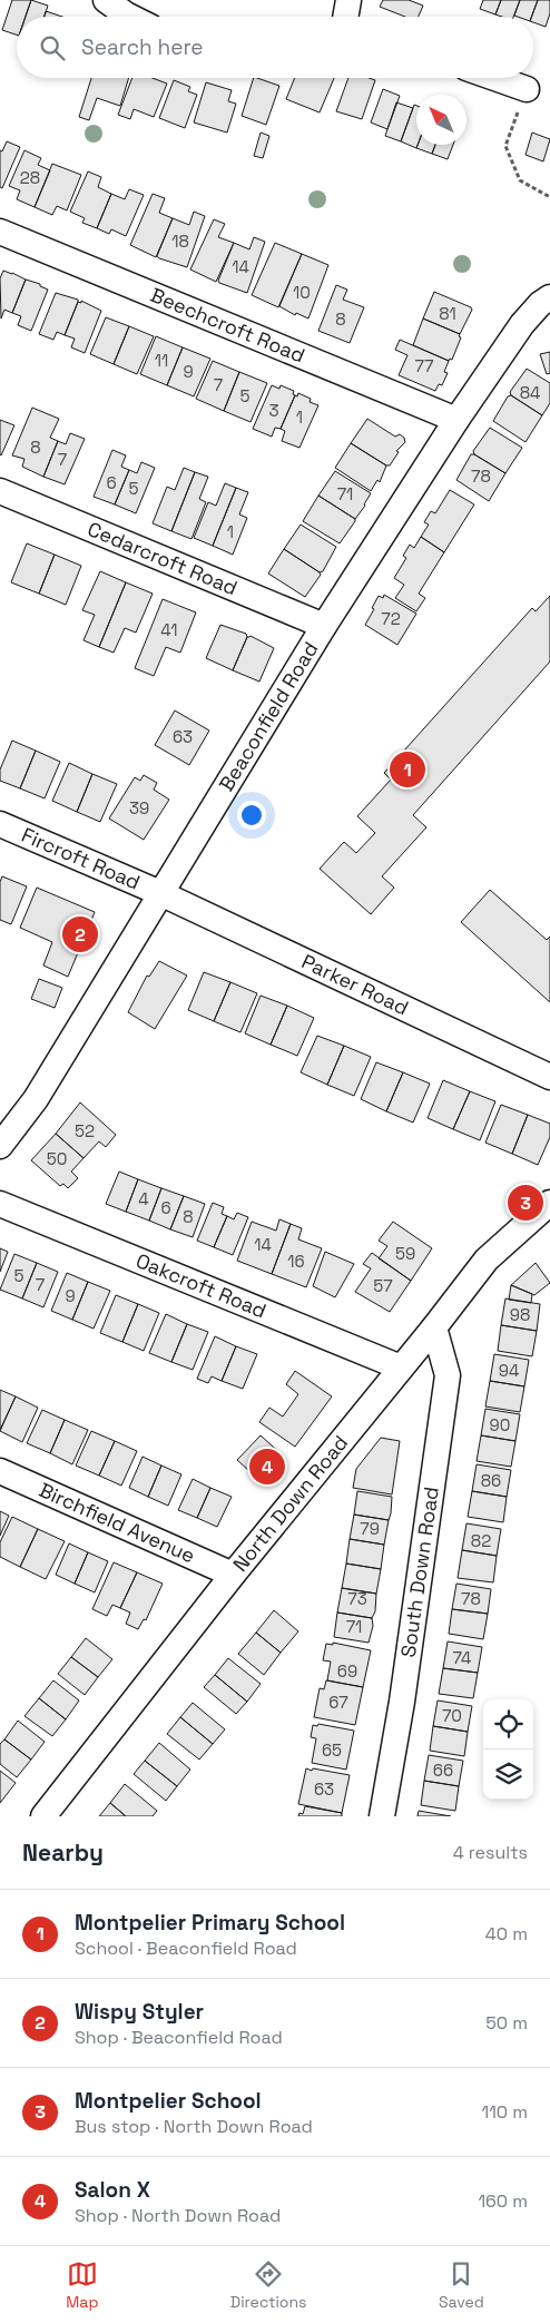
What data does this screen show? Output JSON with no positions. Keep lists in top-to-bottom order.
{
  "streets": {
    "street": [
      "Beechcroft Road",
      "Cedarcroft Road",
      "Beaconfield Road",
      "Fircroft Road",
      "Parker Road",
      "Oakcroft Road",
      "North Down Road",
      "Birchfield Avenue",
      "South Down Road"
    ]
  },
  "crossings": [
    ["Beechcroft Road", "Beaconfield Road"],
    ["Cedarcroft Road", "Beaconfield Road"],
    ["Beaconfield Road", "Fircroft Road"],
    ["Beaconfield Road", "Parker Road"],
    ["Fircroft Road", "Parker Road"],
    ["Oakcroft Road", "North Down Road"],
    ["North Down Road", "Birchfield Avenue"],
    ["North Down Road", "South Down Road"]
  ],
  "house_numbers": [
    "28",
    "18",
    "14",
    "10",
    "81",
    "8",
    "11",
    "77",
    "9",
    "7",
    "84",
    "5",
    "3",
    "1",
    "8",
    "7",
    "78",
    "6",
    "5",
    "71",
    "1",
    "72",
    "41",
    "63",
    "39",
    "52",
    "50",
    "4",
    "6",
    "8",
    "14",
    "59",
    "16",
    "5",
    "7",
    "57",
    "9",
    "98",
    "94",
    "90",
    "86",
    "79",
    "82",
    "73",
    "78",
    "71",
    "74",
    "69",
    "67",
    "70",
    "65",
    "66",
    "63"
  ],
  "north": "top left",
  "page": {
    "search": "Search here",
    "pins": [
      "1",
      "2",
      "3",
      "4"
    ],
    "heading": ["Nearby", "4 results"],
    "list": [
      {
        "mark": "1",
        "name": "Montpelier Primary School",
        "note": "School · Beaconfield Road",
        "value": "40 m"
      },
      {
        "mark": "2",
        "name": "Wispy Styler",
        "note": "Shop · Beaconfield Road",
        "value": "50 m"
      },
      {
        "mark": "3",
        "name": "Montpelier School",
        "note": "Bus stop · North Down Road",
        "value": "110 m"
      },
      {
        "mark": "4",
        "name": "Salon X",
        "note": "Shop · North Down Road",
        "value": "160 m"
      }
    ],
    "nav": ["Map", "Directions", "Saved"]
  }
}
